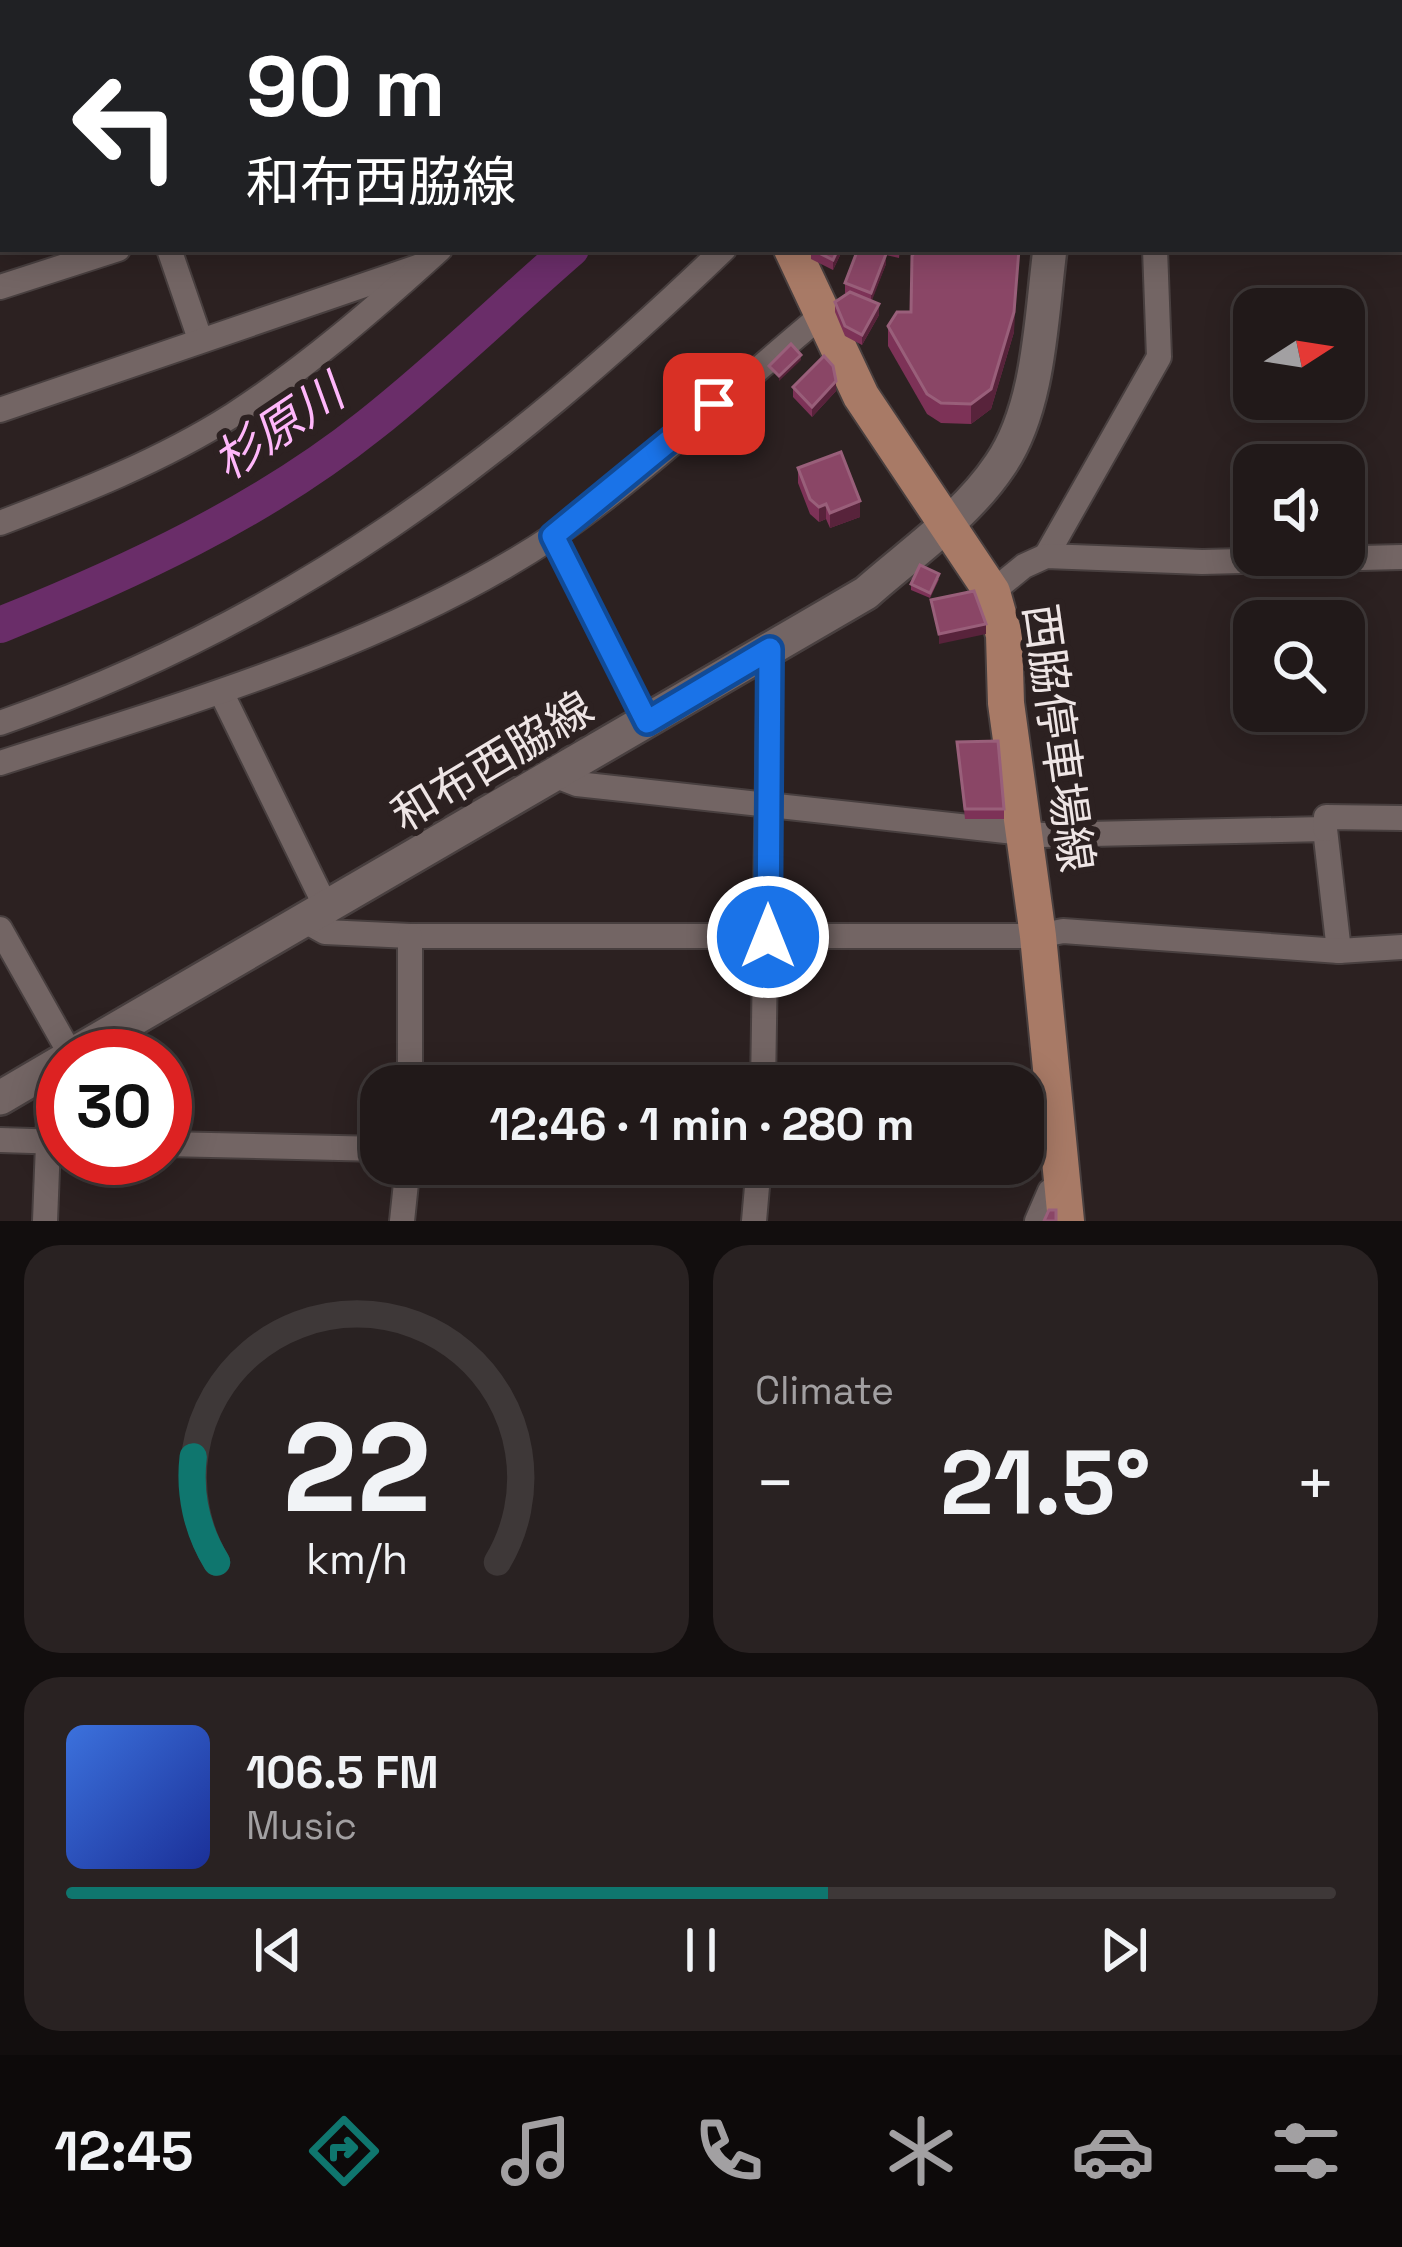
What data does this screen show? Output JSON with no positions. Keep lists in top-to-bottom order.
{
  "streets": {
    "main road": ["西脇停車場線", "和布西脇線"]
  },
  "crossings": [
    ["西脇停車場線", "和布西脇線"]
  ],
  "water": ["杉原川"],
  "north": "right",
  "page": {
    "turn": ["90 m", "和布西脇線"],
    "limit": "30",
    "trip": "12:46 · 1 min · 280 m",
    "tile": "Climate",
    "heat": ["−", "21.5°", "+"],
    "song": ["106.5 FM", "Music"],
    "tabs": "12:45",
    "gauge": ["22", "km/h"]
  }
}
